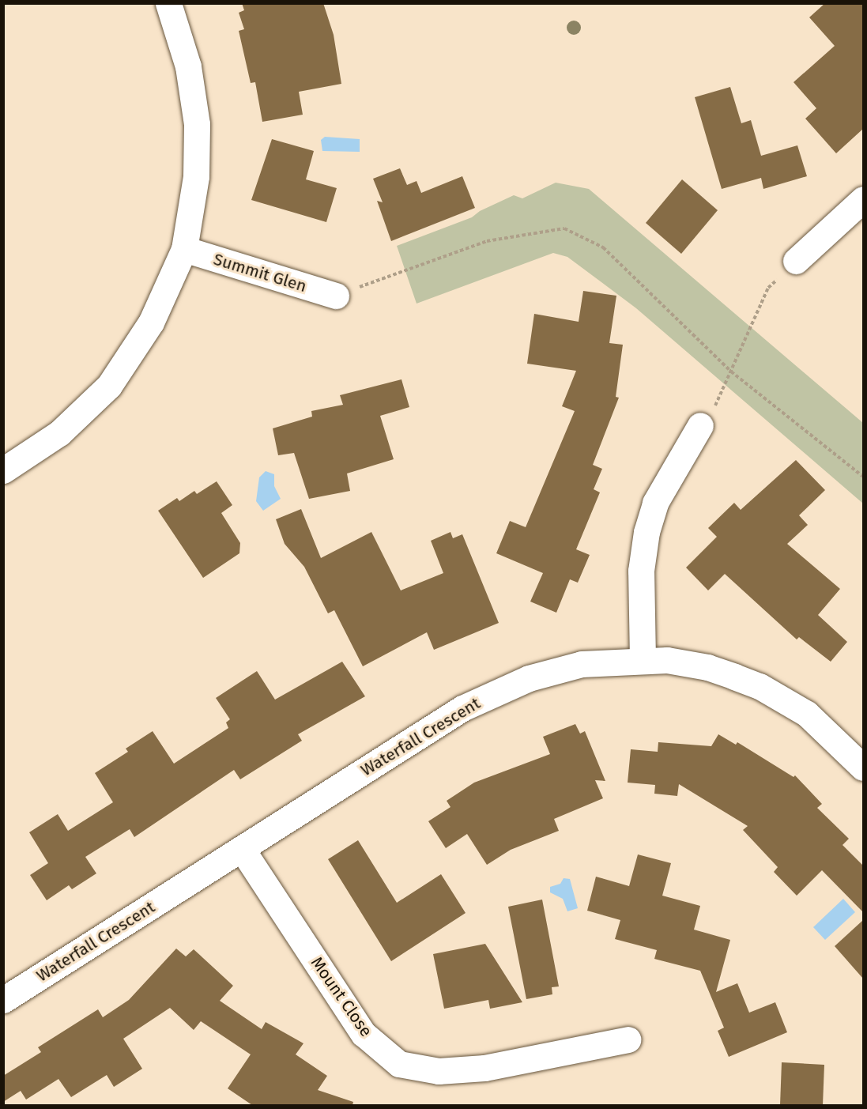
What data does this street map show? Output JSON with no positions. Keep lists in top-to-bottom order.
{
  "streets": {
    "street": ["Summit Glen", "Waterfall Crescent", "Mount Close"]
  },
  "crossings": [
    ["Waterfall Crescent", "Mount Close"]
  ]
}
